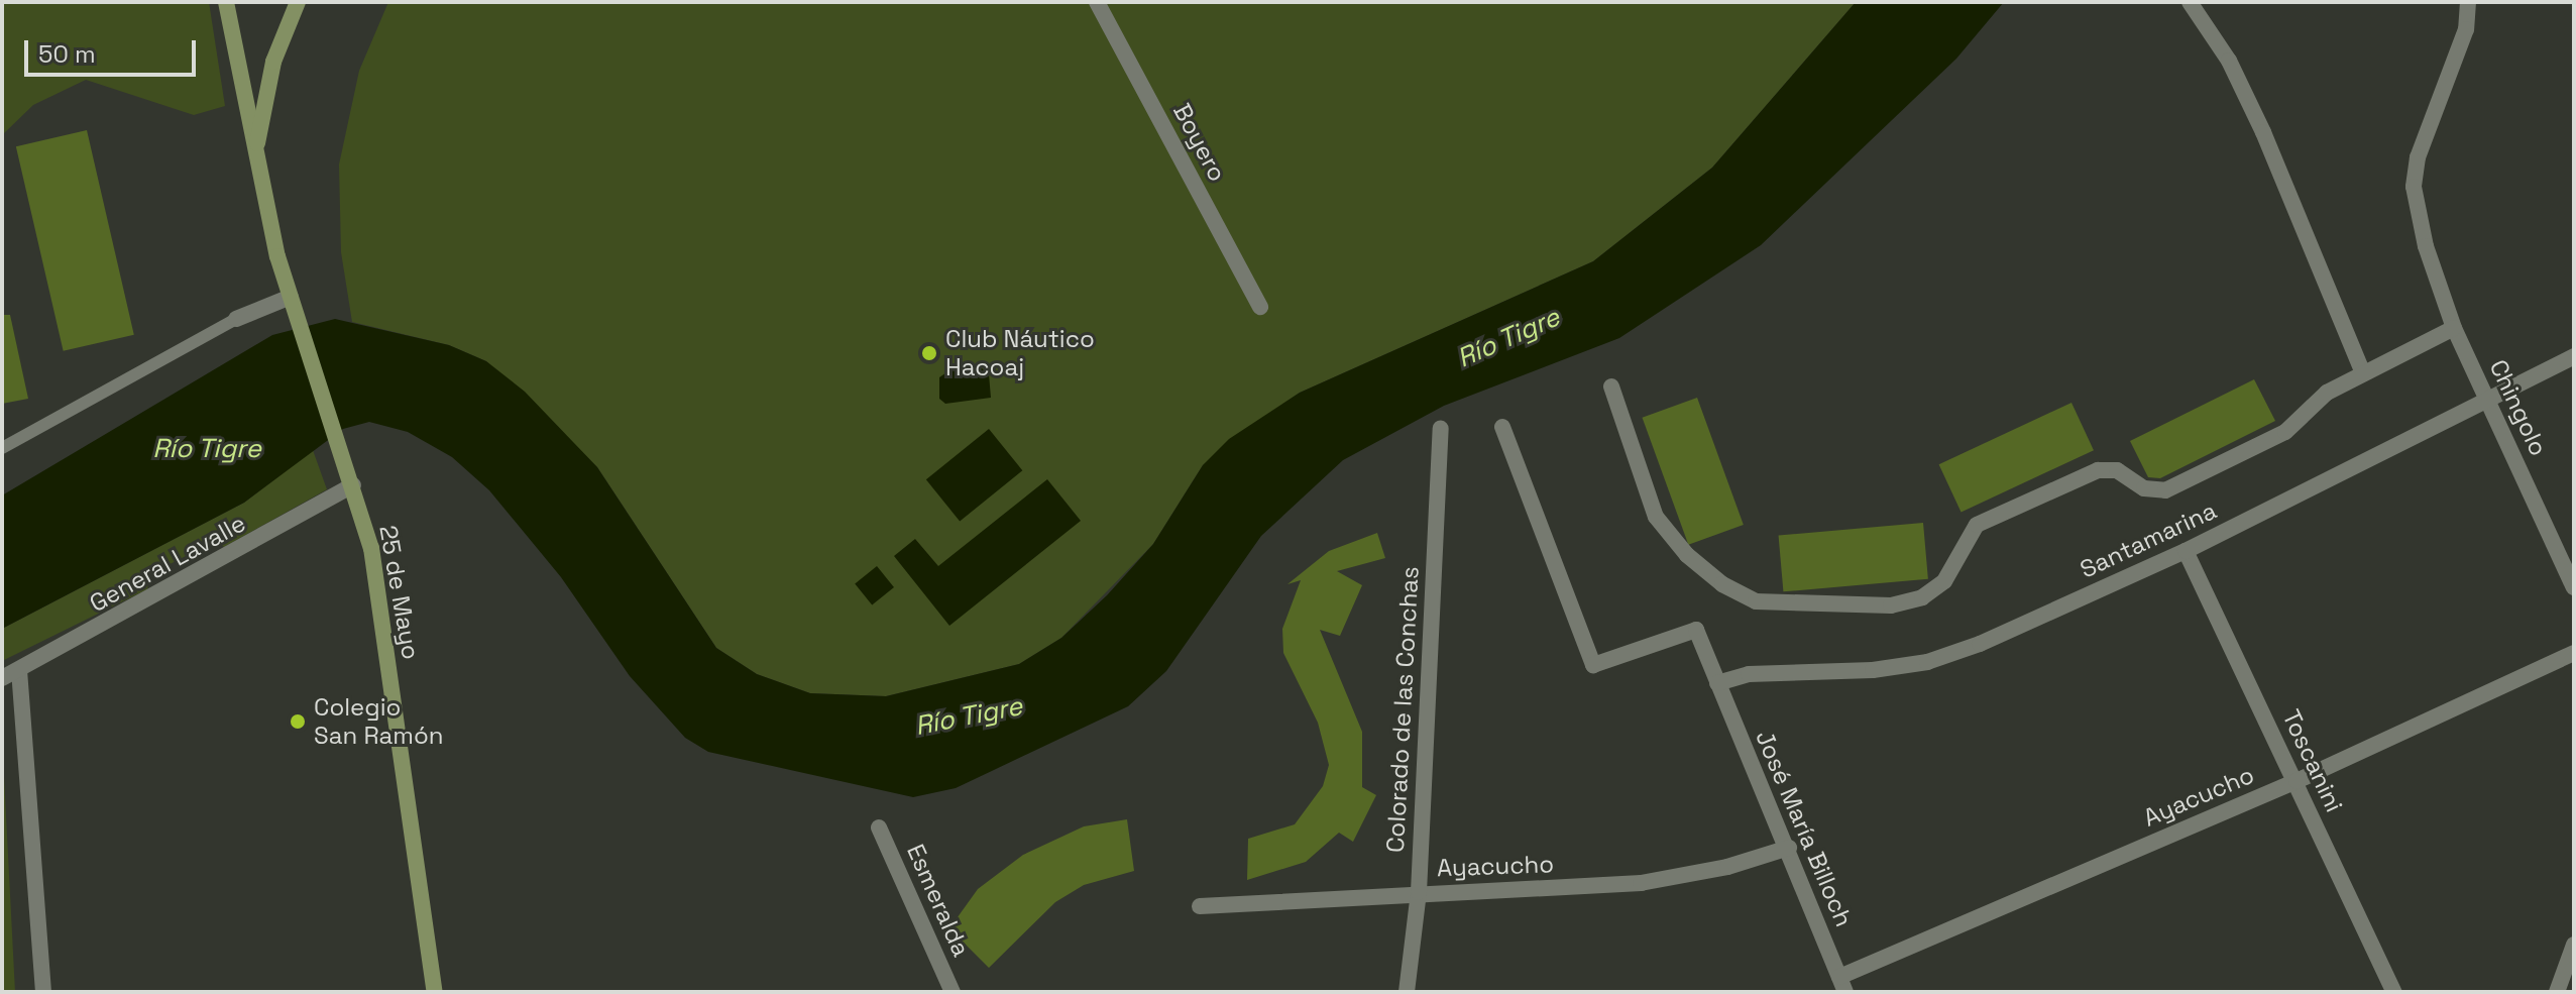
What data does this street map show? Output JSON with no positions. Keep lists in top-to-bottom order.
{
  "streets": {
    "main road": ["25 de Mayo"],
    "street": [
      "Boyero",
      "Chingolo",
      "Santamarina",
      "General Lavalle",
      "Colorado de las Conchas",
      "Toscanini",
      "Ayacucho",
      "José María Billoch",
      "Esmeralda"
    ]
  },
  "crossings": [
    ["Chingolo", "Santamarina"],
    ["Santamarina", "Toscanini"],
    ["Santamarina", "José María Billoch"],
    ["General Lavalle", "25 de Mayo"],
    ["Colorado de las Conchas", "Ayacucho"],
    ["Toscanini", "Ayacucho"],
    ["Ayacucho", "José María Billoch"]
  ],
  "water": ["Río Tigre"],
  "places": ["Club Náutico Hacoaj", "Colegio San Ramón"],
  "scale_bar": "50 m"
}
